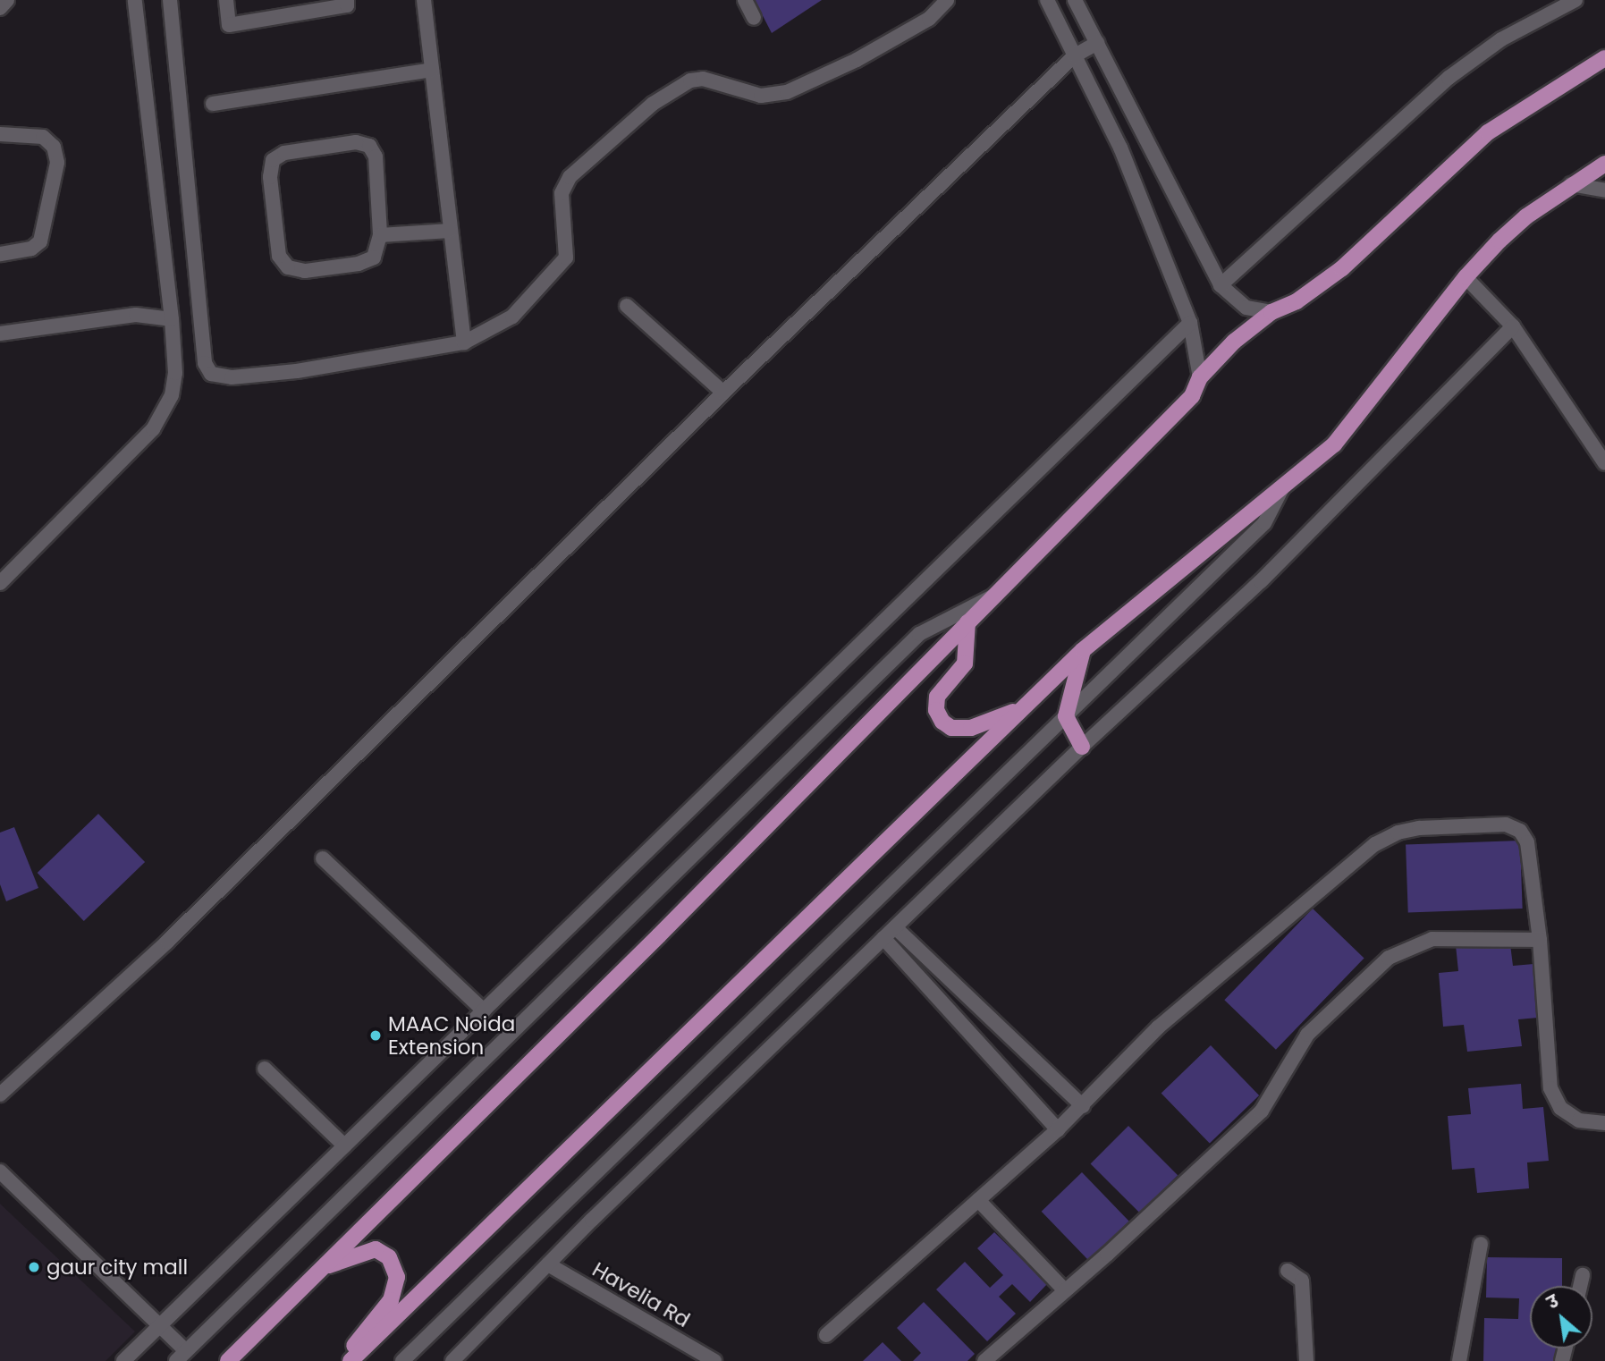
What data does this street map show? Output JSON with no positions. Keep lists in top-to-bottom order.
{
  "streets": {
    "street": ["Havelia Rd"]
  },
  "places": ["MAAC Noida Extension", "gaur city mall"],
  "north": "top left"
}
